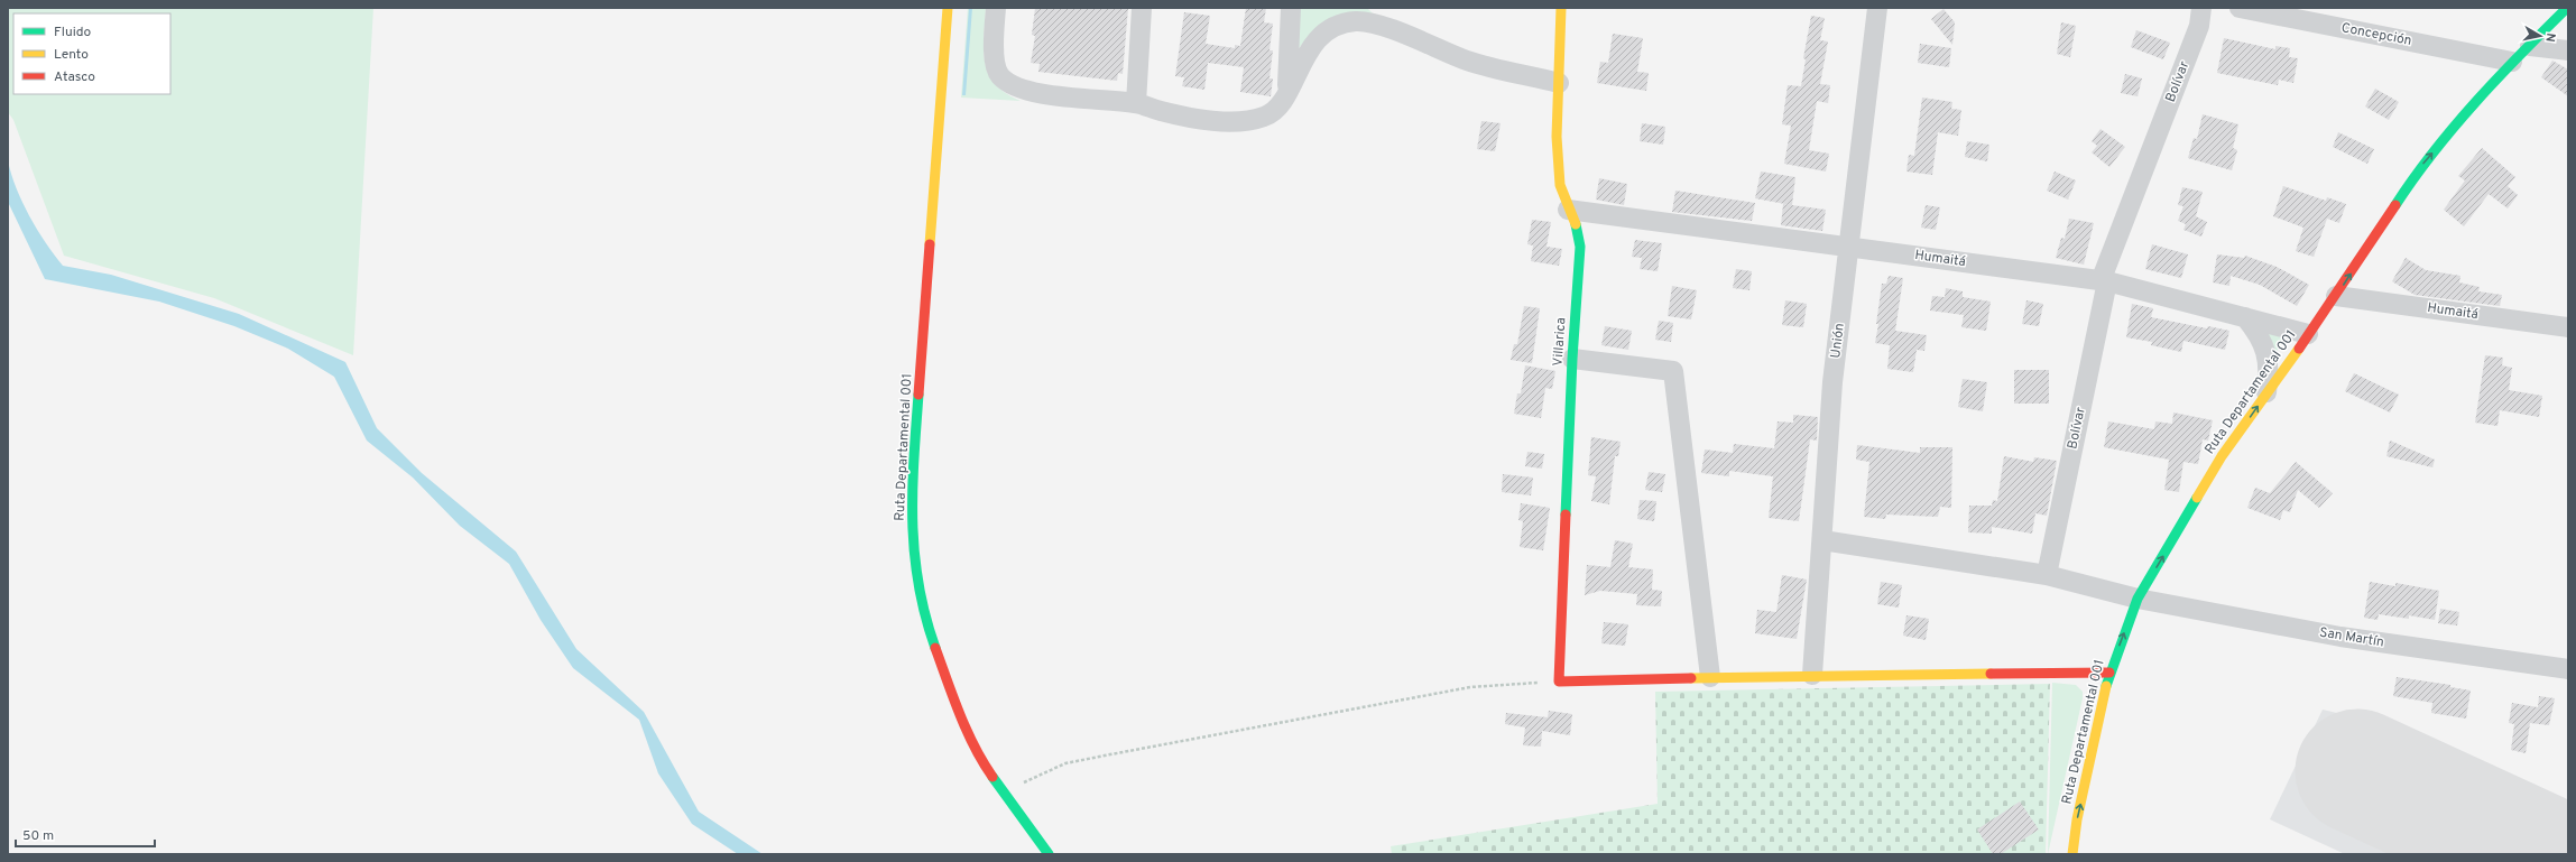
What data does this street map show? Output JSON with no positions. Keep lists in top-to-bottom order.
{
  "streets": {
    "street": [
      "Concepción",
      "Bolívar",
      "Humaitá",
      "Unión",
      "Villarica",
      "Ruta Departamental 001",
      "San Martín"
    ]
  },
  "crossings": [
    ["Concepción", "Ruta Departamental 001"],
    ["Bolívar", "Humaitá"],
    ["Bolívar", "San Martín"],
    ["Humaitá", "Unión"],
    ["Humaitá", "Villarica"],
    ["Humaitá", "Ruta Departamental 001"],
    ["Unión", "San Martín"],
    ["Ruta Departamental 001", "San Martín"]
  ],
  "one_way": ["Ruta Departamental 001"],
  "legend": ["Fluido", "Lento", "Atasco"],
  "scale_bar": "50 m",
  "north": "right"
}
